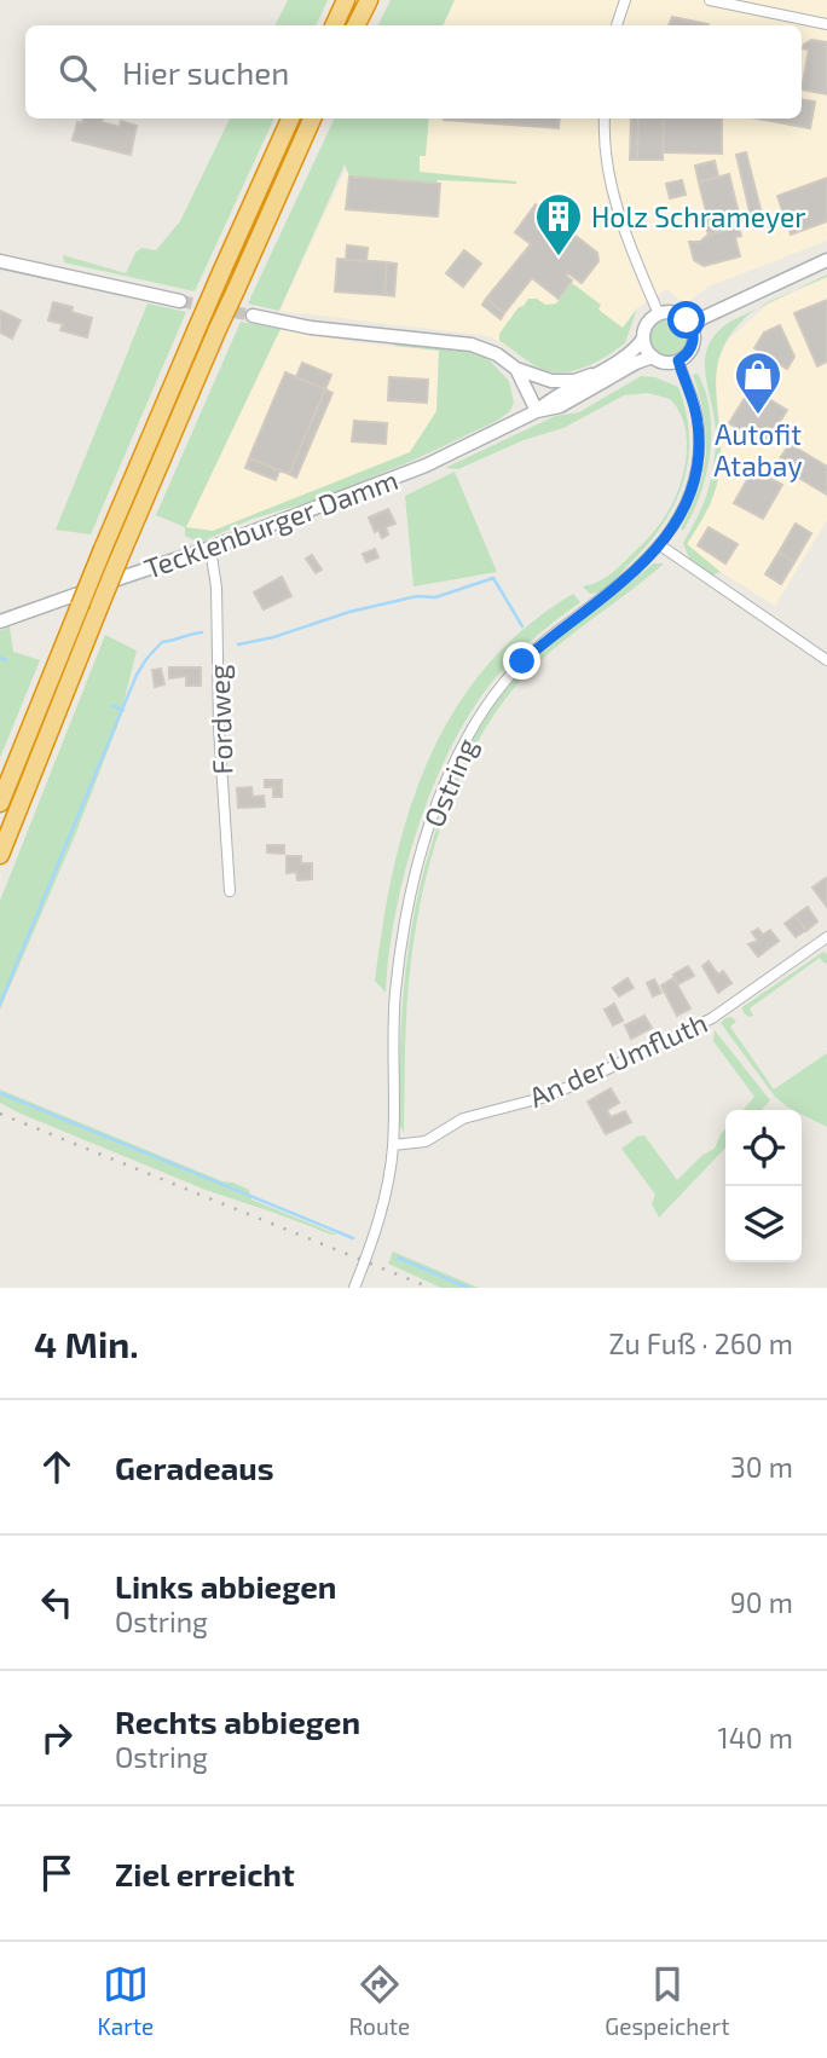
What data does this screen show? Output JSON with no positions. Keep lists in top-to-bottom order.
{
  "streets": {
    "main road": ["Tecklenburger Damm"],
    "street": ["Fordweg", "Ostring", "An der Umfluth"]
  },
  "crossings": [
    ["Tecklenburger Damm", "Fordweg"],
    ["Tecklenburger Damm", "Ostring"],
    ["Ostring", "An der Umfluth"]
  ],
  "places": {
    "building": ["Holz Schrameyer"],
    "shop": ["Autofit Atabay"]
  },
  "page": {
    "search": "Hier suchen",
    "heading": ["4 Min.", "Zu Fuß · 260 m"],
    "list": [
      ["Geradeaus", "30 m"],
      ["Links abbiegen", "Ostring", "90 m"],
      ["Rechts abbiegen", "Ostring", "140 m"],
      "Ziel erreicht"
    ],
    "nav": ["Karte", "Route", "Gespeichert"]
  }
}
